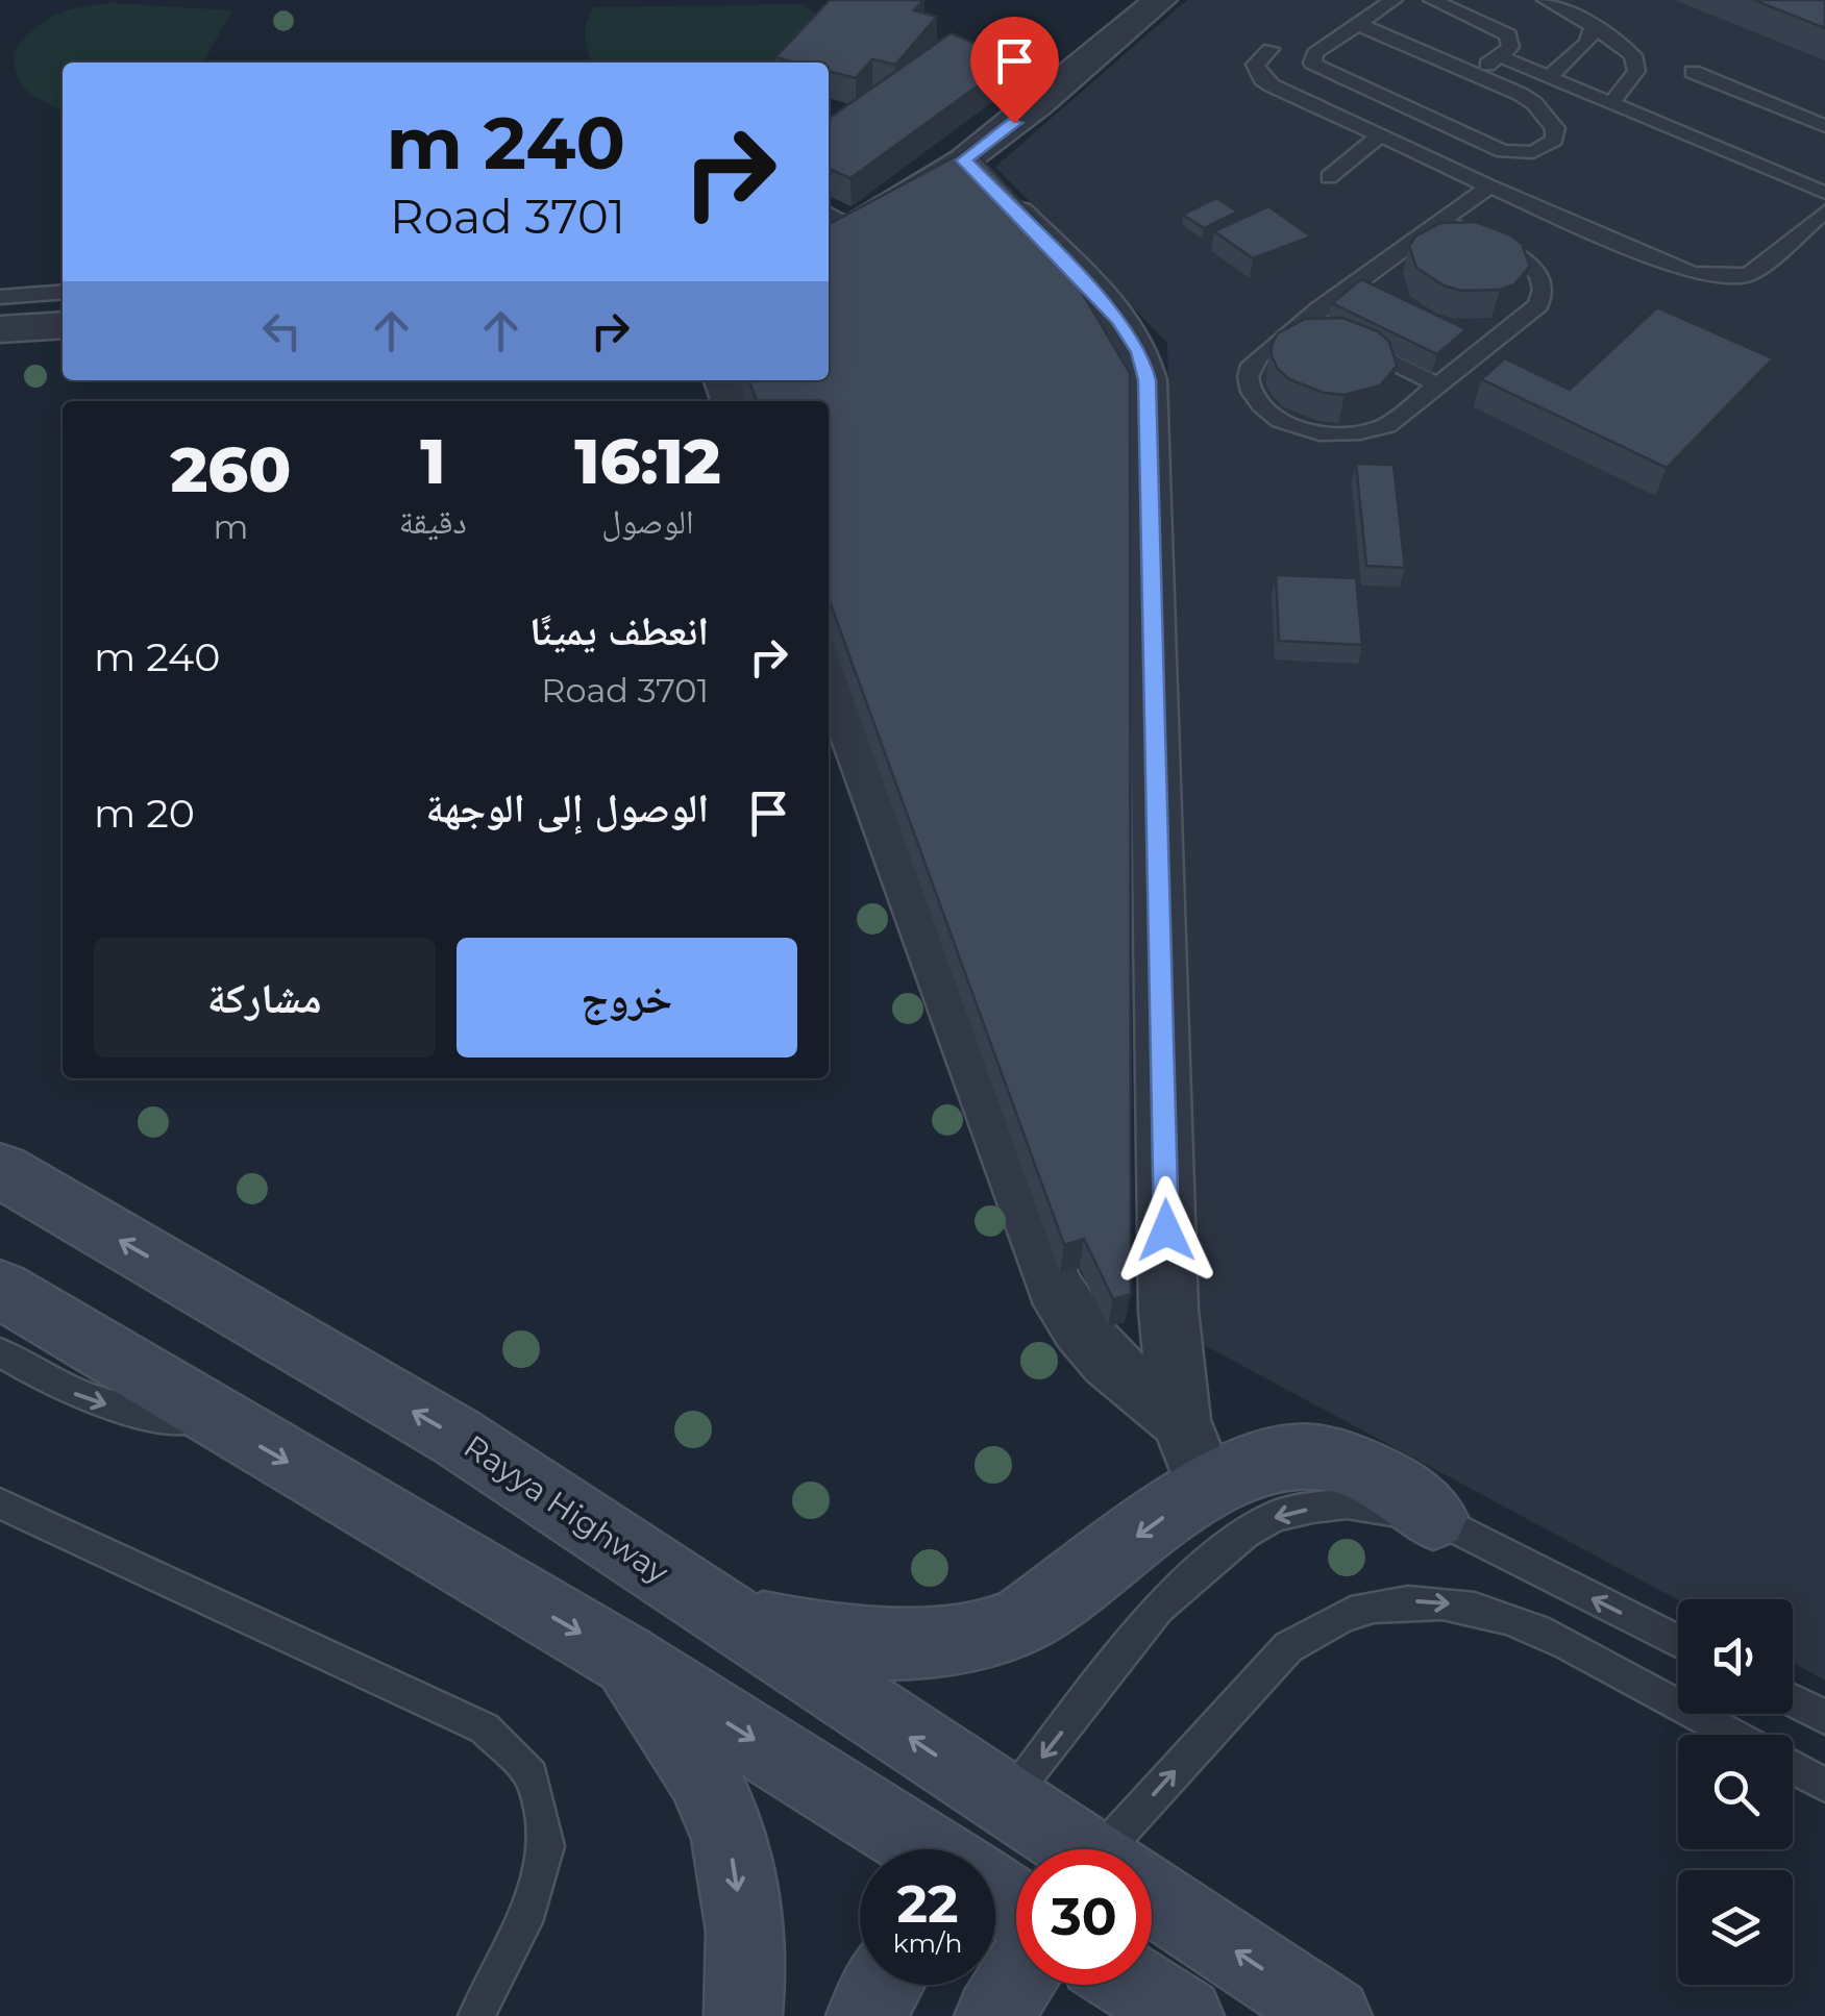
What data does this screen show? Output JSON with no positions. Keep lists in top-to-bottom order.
{
  "streets": {
    "main road": ["Rayya Highway"]
  },
  "page": {
    "turn": ["240 m", "Road 3701"],
    "eta": [
      "16:12",
      "الوصول",
      "1",
      "دقيقة",
      "260",
      "m"
    ],
    "list": [
      {
        "name": "انعطف يمينًا",
        "note": "Road 3701",
        "value": "240 m"
      },
      {
        "name": "الوصول إلى الوجهة",
        "value": "20 m"
      }
    ],
    "buttons": ["خروج", "مشاركة"],
    "speed": "22 km/h",
    "limit": "30"
  }
}
